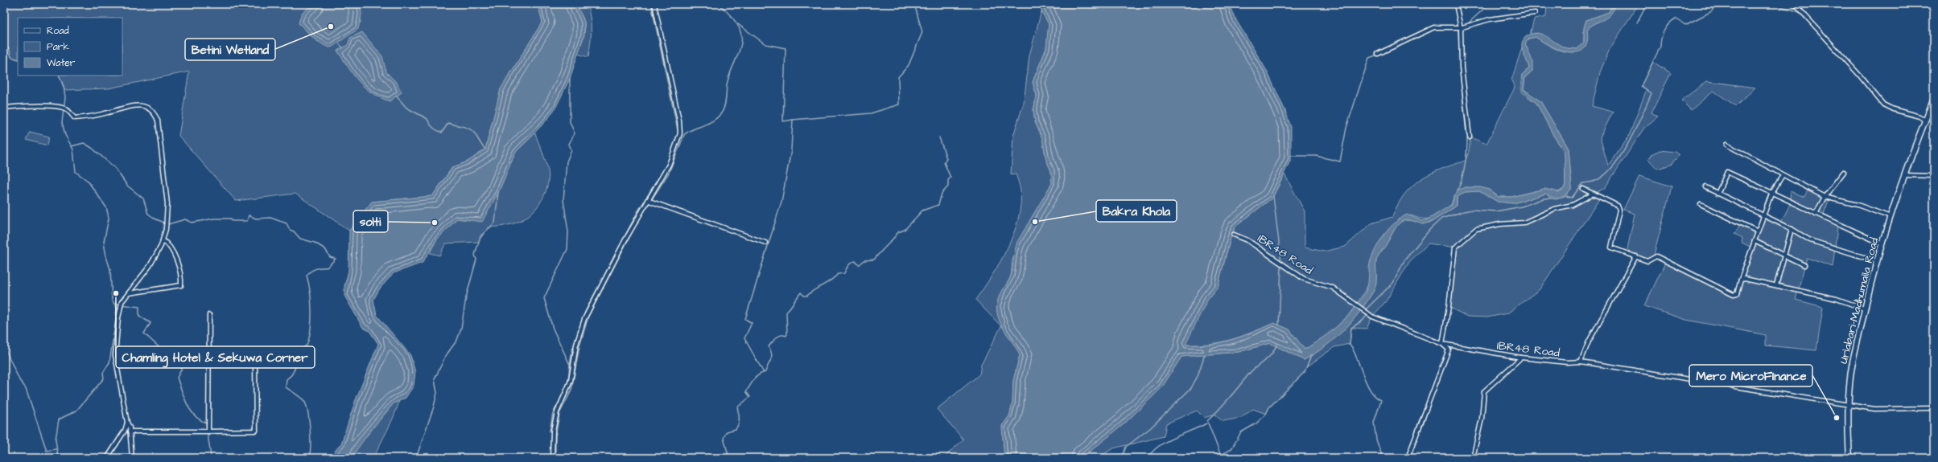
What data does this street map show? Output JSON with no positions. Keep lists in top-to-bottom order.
{
  "streets": {
    "main road": ["Urlabari-Madhumalla Road"],
    "street": ["IBR48 Road"]
  },
  "crossings": [
    ["IBR48 Road", "Urlabari-Madhumalla Road"]
  ],
  "places": [
    "Betini Wetland",
    "Bakra Khola",
    "solti",
    "Chamling Hotel & Sekuwa Corner",
    "Mero MicroFInance"
  ],
  "legend": ["Road", "Park", "Water"]
}
